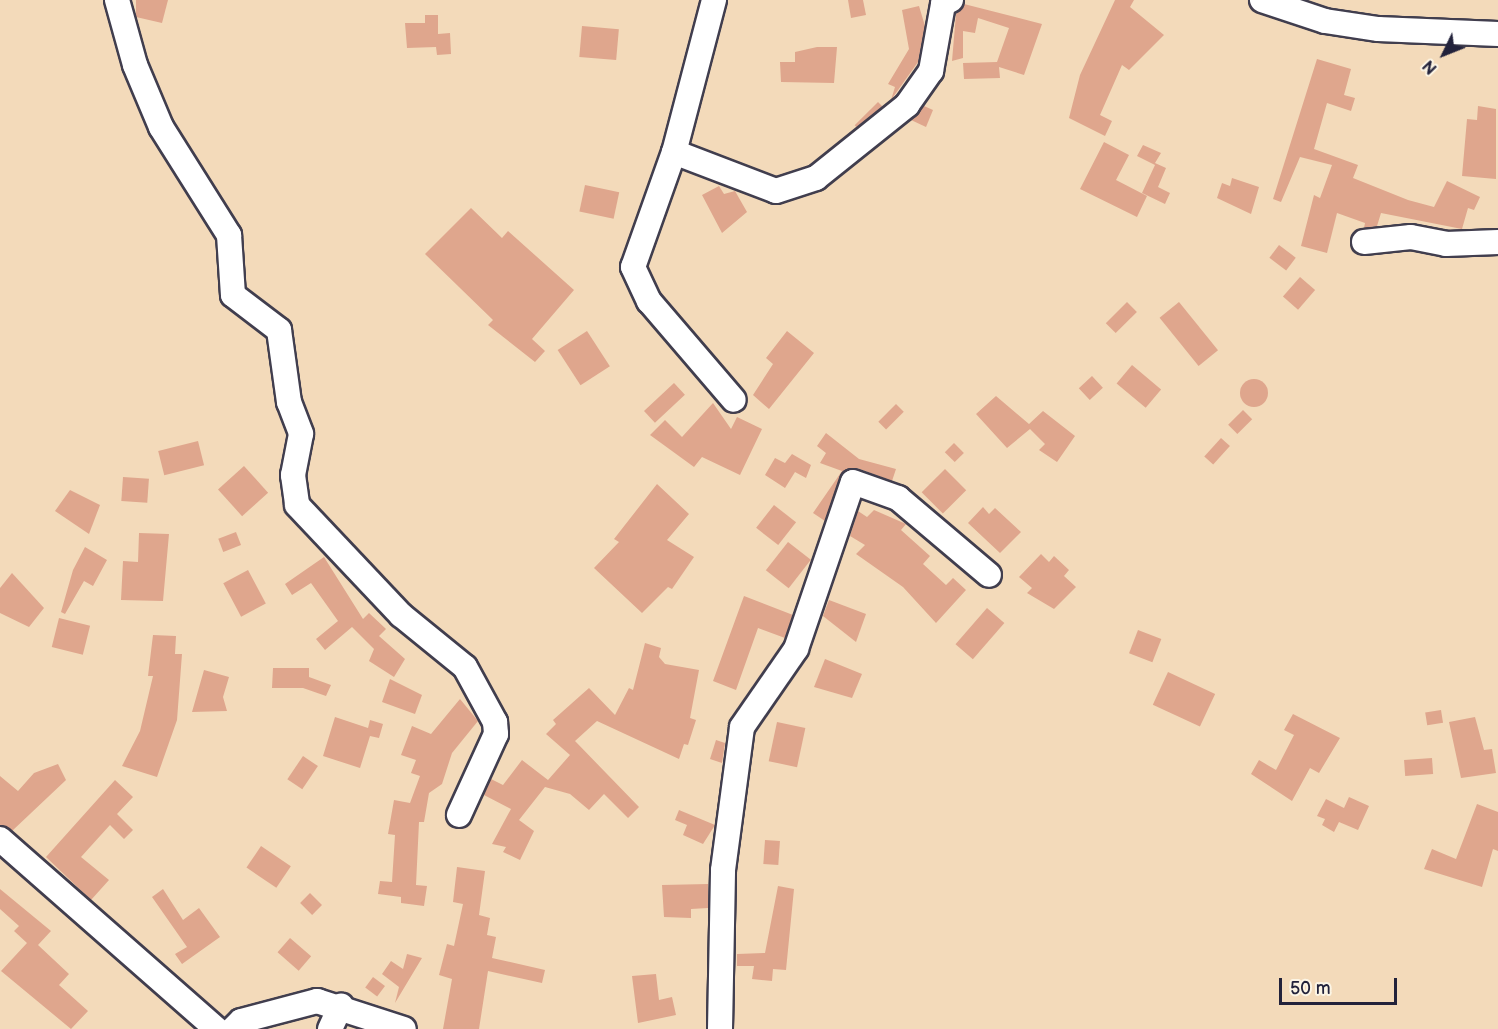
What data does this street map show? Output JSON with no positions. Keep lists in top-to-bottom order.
{
  "scale_bar": "50 m",
  "north": "bottom left"
}
